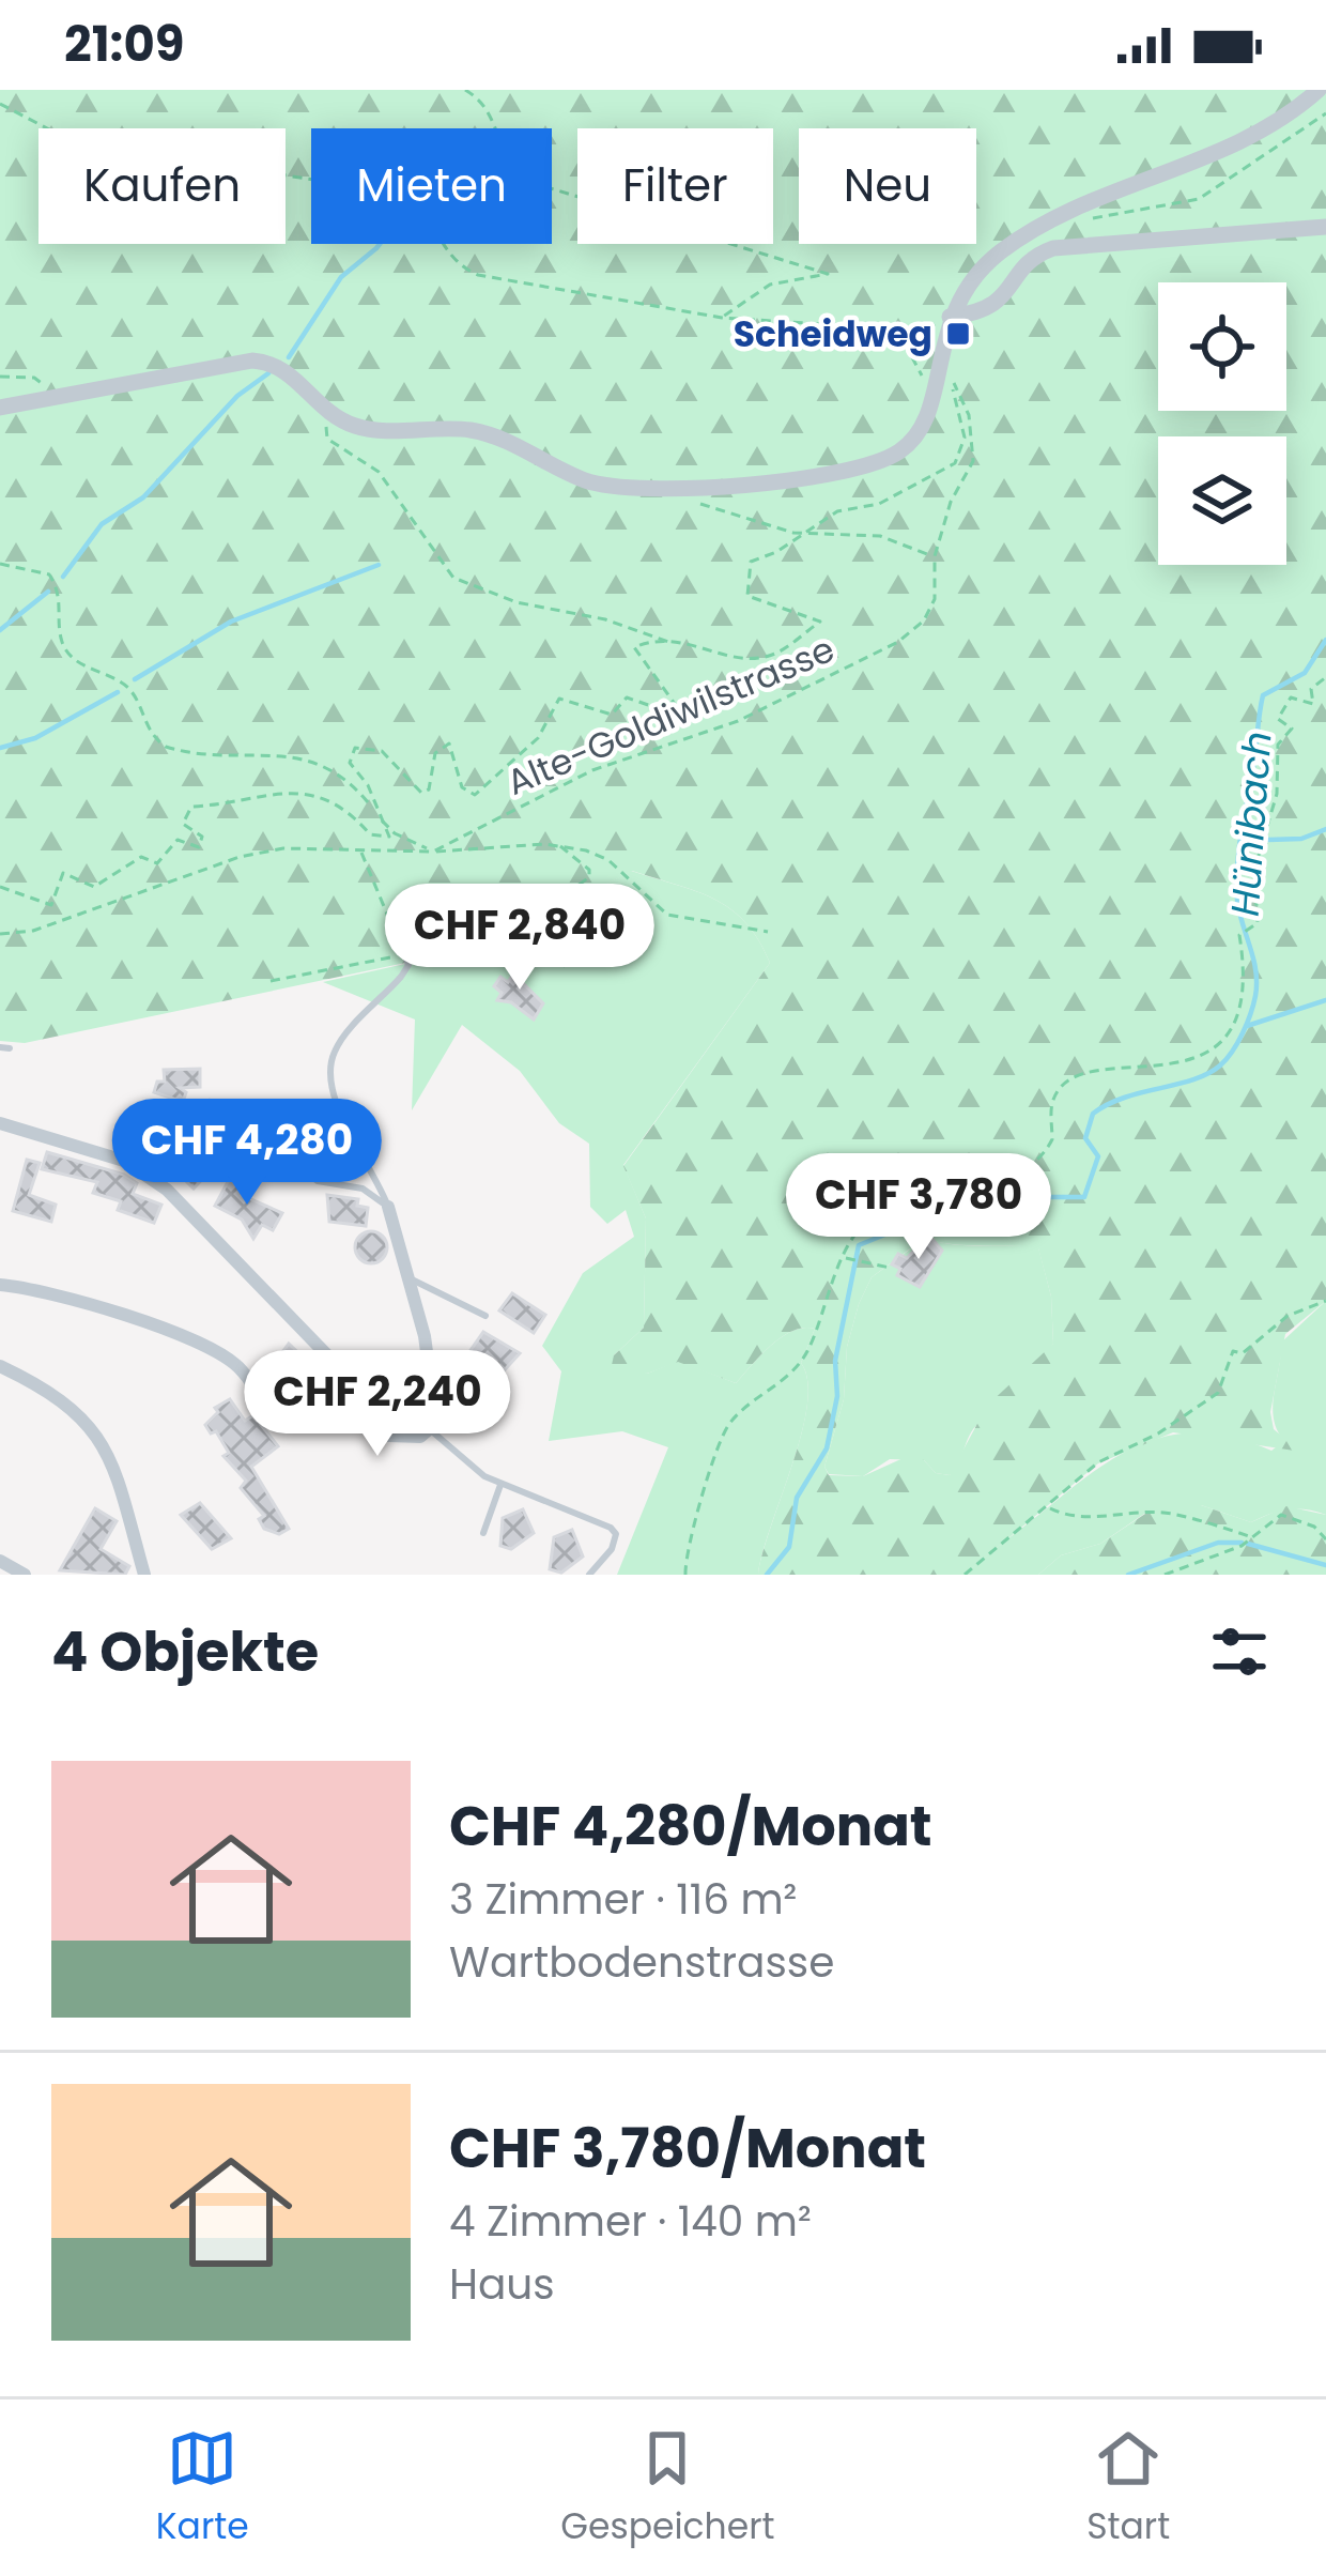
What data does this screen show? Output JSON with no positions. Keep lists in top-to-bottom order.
{
  "streets": {
    "path": ["Alte-Goldiwilstrasse"]
  },
  "water": ["Hünibach"],
  "places": {
    "transit": ["Scheidweg"]
  },
  "page": {
    "status": "21:09",
    "chip": [
      "Kaufen",
      "Mieten",
      "Filter",
      "Neu"
    ],
    "price": [
      "CHF 2,840",
      "CHF 4,280",
      "CHF 3,780",
      "CHF 2,240"
    ],
    "heading": "4 Objekte",
    "list": [
      {
        "name": "CHF 4,280/Monat",
        "note": "3 Zimmer · 116 m² · Wartbodenstrasse"
      },
      {
        "name": "CHF 3,780/Monat",
        "note": "4 Zimmer · 140 m² · Haus"
      }
    ],
    "tabs": ["Karte", "Gespeichert", "Start"]
  }
}
